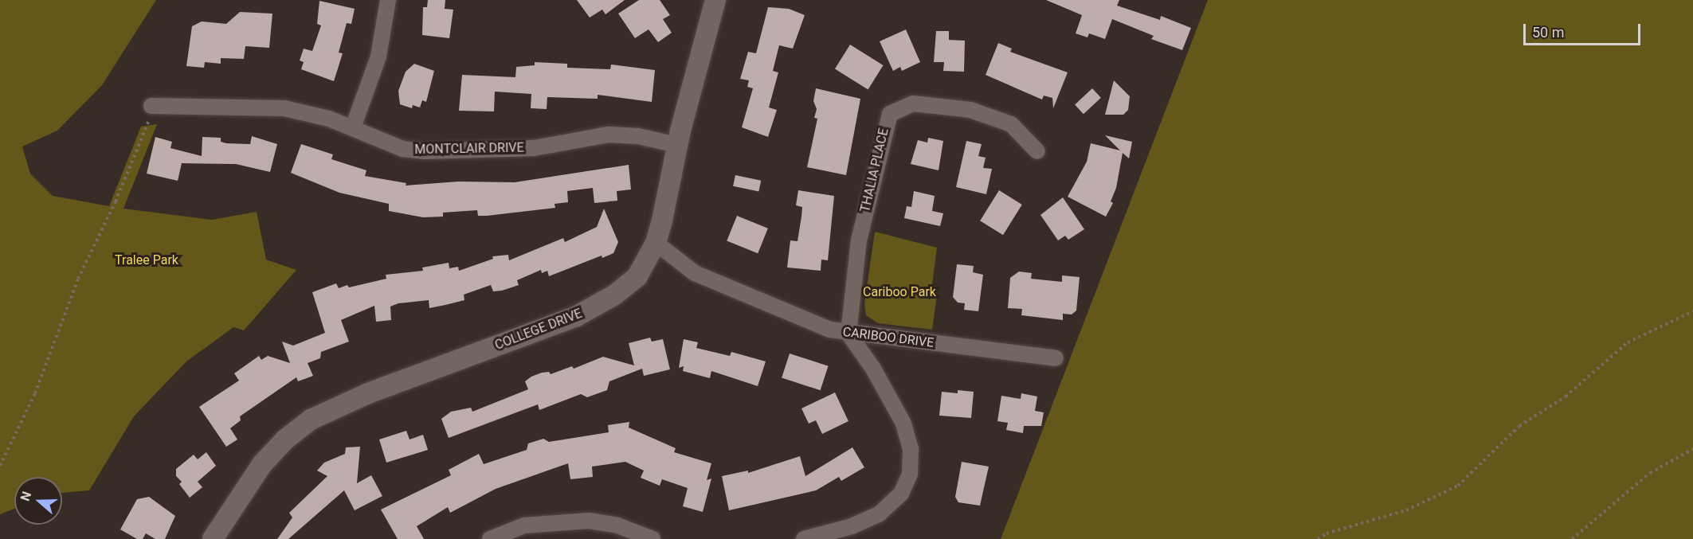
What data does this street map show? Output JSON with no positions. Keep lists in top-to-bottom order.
{
  "streets": {
    "street": [
      "MONTCLAIR DRIVE",
      "THALIA PLACE",
      "COLLEGE DRIVE",
      "CARIBOO DRIVE"
    ]
  },
  "crossings": [
    ["MONTCLAIR DRIVE", "COLLEGE DRIVE"],
    ["THALIA PLACE", "CARIBOO DRIVE"],
    ["COLLEGE DRIVE", "CARIBOO DRIVE"]
  ],
  "parks": ["Tralee Park", "Cariboo Park"],
  "scale_bar": "50 m",
  "north": "left"
}
